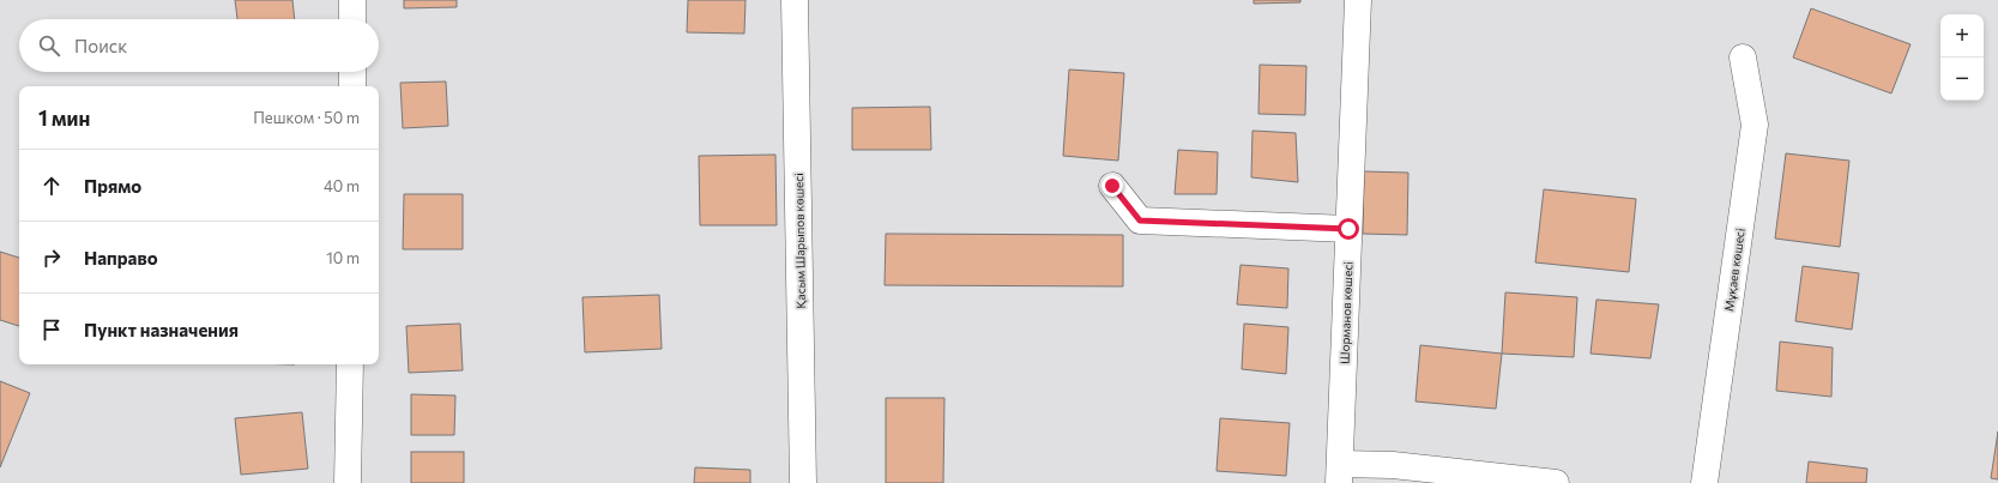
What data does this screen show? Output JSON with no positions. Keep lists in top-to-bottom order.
{
  "streets": {
    "street": ["Қасым Шарыпов көшесі", "Мұқаев көшесі", "Шорманов көшесі"]
  },
  "page": {
    "map_buttons": ["+", "−"],
    "search": "Поиск",
    "heading": ["1 мин", "Пешком · 50 m"],
    "list": [
      ["Прямо", "40 m"],
      ["Направо", "10 m"],
      "Пункт назначения"
    ]
  }
}
